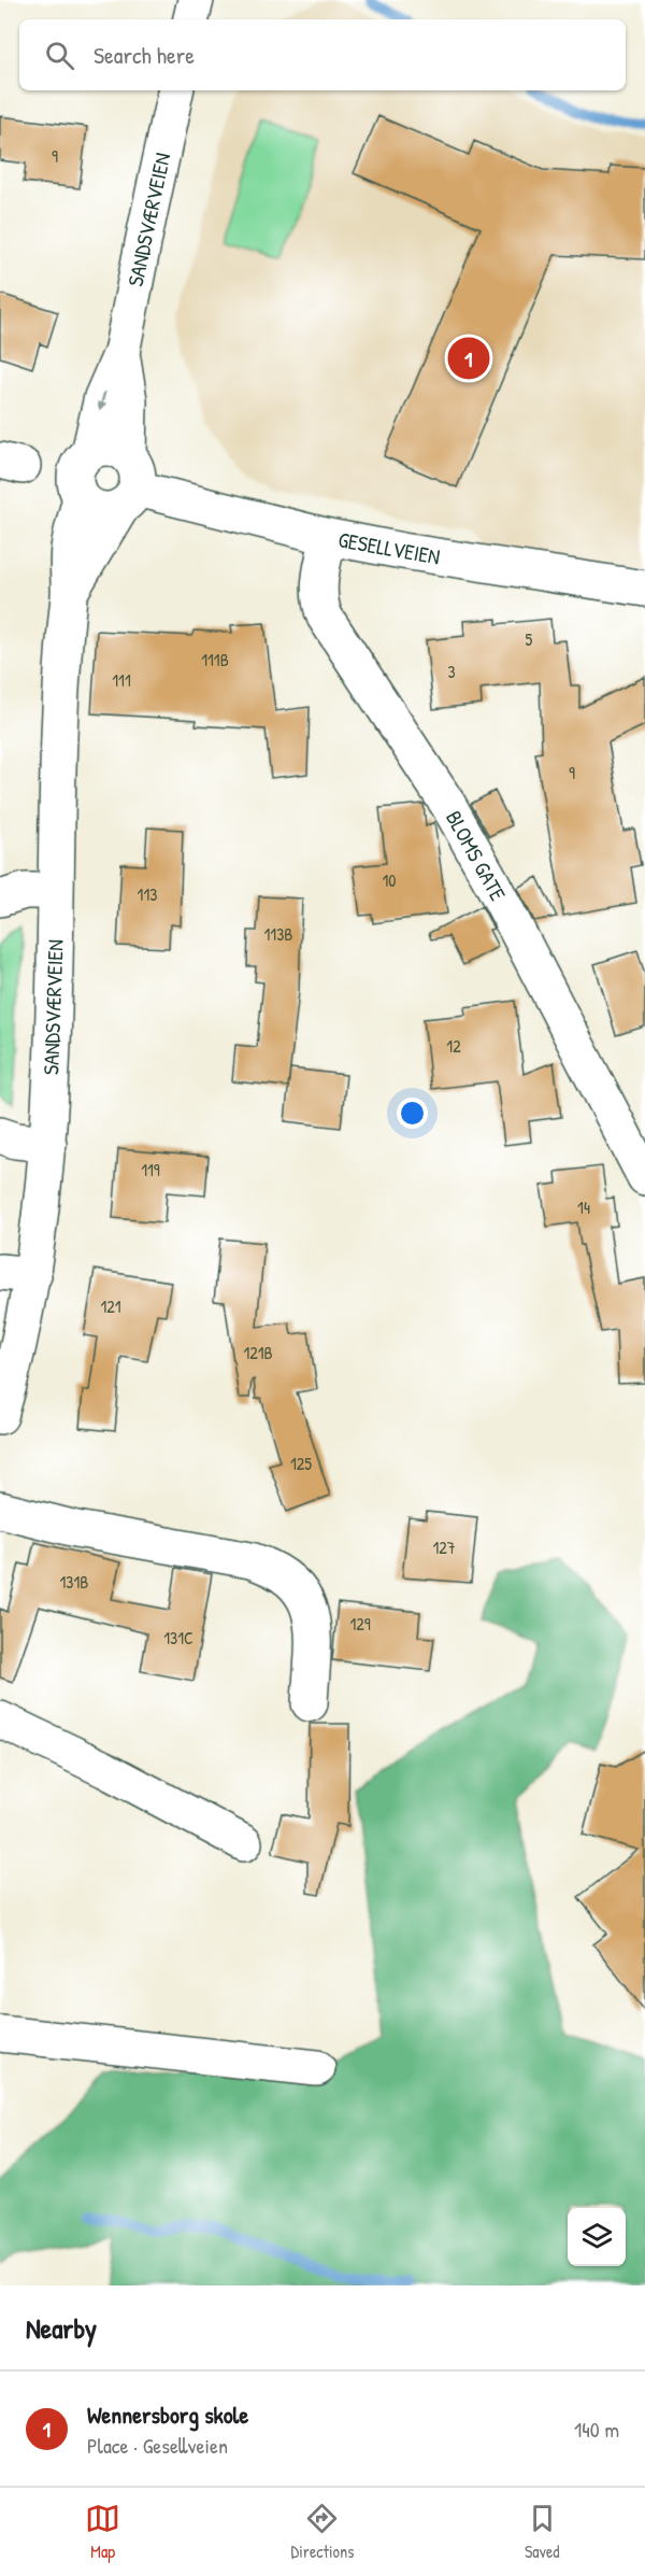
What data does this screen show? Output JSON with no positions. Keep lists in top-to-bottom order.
{
  "streets": {
    "street": ["SANDSVÆRVEIEN", "GESELLVEIEN", "BLOMS GATE"]
  },
  "crossings": [
    ["SANDSVÆRVEIEN", "GESELLVEIEN"],
    ["GESELLVEIEN", "BLOMS GATE"]
  ],
  "house_numbers": [
    "9",
    "5",
    "111B",
    "3",
    "111",
    "9",
    "10",
    "113",
    "113B",
    "12",
    "119",
    "14",
    "121",
    "121B",
    "125",
    "127",
    "131B",
    "129",
    "131C"
  ],
  "page": {
    "search": "Search here",
    "pins": "1",
    "heading": "Nearby",
    "list": [
      {
        "mark": "1",
        "name": "Wennersborg skole",
        "note": "Place · Gesellveien",
        "value": "140 m"
      }
    ],
    "nav": ["Map", "Directions", "Saved"]
  }
}
